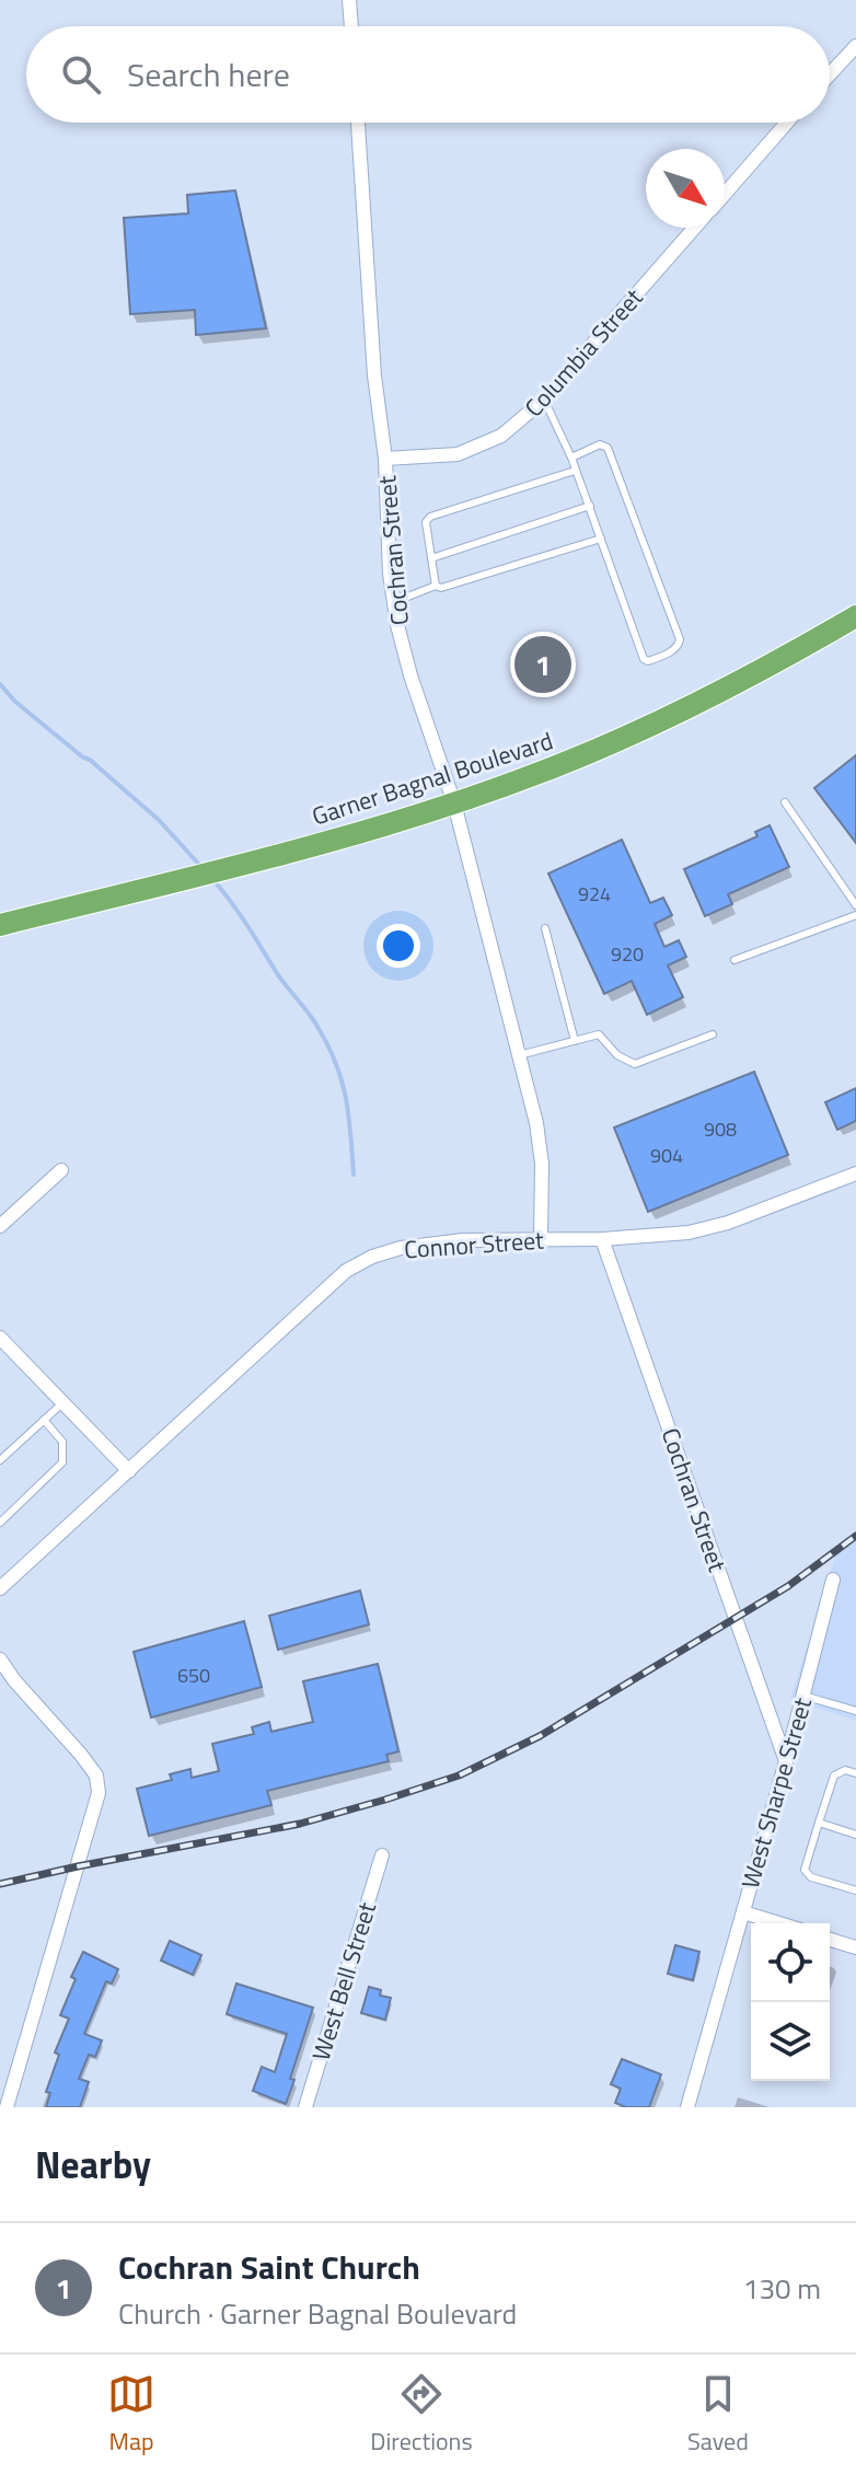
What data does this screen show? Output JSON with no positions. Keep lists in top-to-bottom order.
{
  "streets": {
    "highway": ["Garner Bagnal Boulevard"],
    "street": [
      "Columbia Street",
      "Cochran Street",
      "Connor Street",
      "West Sharpe Street",
      "West Bell Street"
    ]
  },
  "crossings": [
    ["Columbia Street", "Cochran Street"],
    ["Cochran Street", "Garner Bagnal Boulevard"],
    ["Cochran Street", "Connor Street"],
    ["Cochran Street", "West Sharpe Street"]
  ],
  "house_numbers": [
    "924",
    "920",
    "908",
    "904",
    "650"
  ],
  "north": "bottom right",
  "page": {
    "search": "Search here",
    "pins": "1",
    "heading": "Nearby",
    "list": [
      {
        "mark": "1",
        "name": "Cochran Saint Church",
        "note": "Church · Garner Bagnal Boulevard",
        "value": "130 m"
      }
    ],
    "nav": ["Map", "Directions", "Saved"]
  }
}
